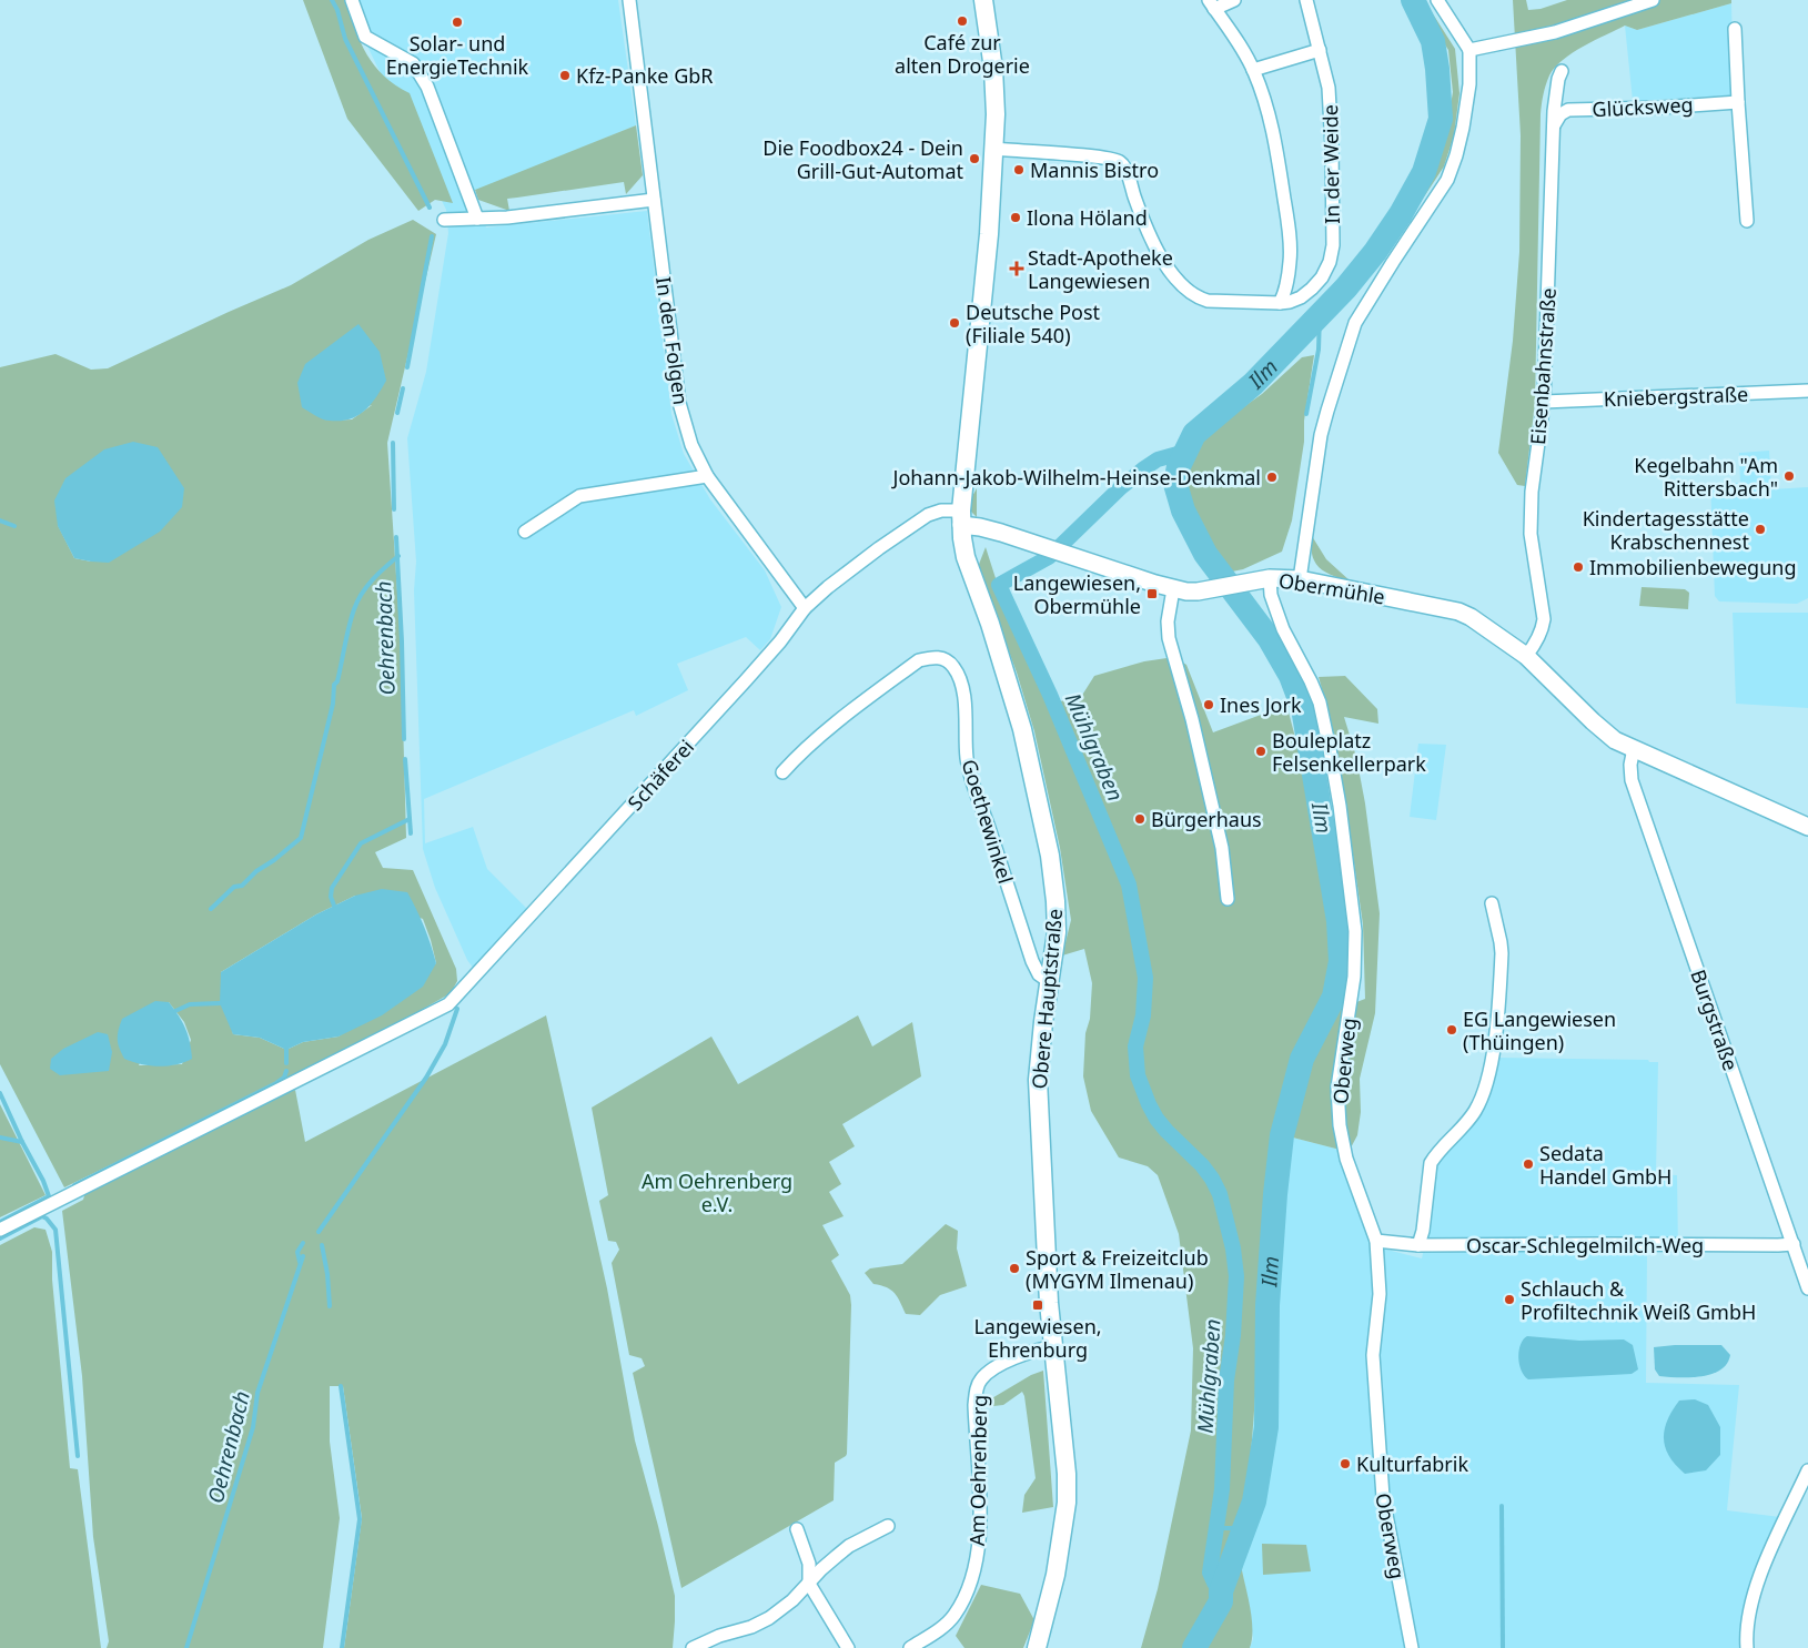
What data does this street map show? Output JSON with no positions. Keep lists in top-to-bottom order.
{
  "streets": {
    "main road": ["Obere Hauptstraße"],
    "street": [
      "Glücksweg",
      "In der Weide",
      "In den Folgen",
      "Eisenbahnstraße",
      "Kniebergstraße",
      "Obermühle",
      "Schäferei",
      "Goethewinkel",
      "Burgstraße",
      "Oberweg",
      "Oscar-Schlegelmilch-Weg",
      "Am Oehrenberg"
    ]
  },
  "crossings": [
    ["Glücksweg", "Eisenbahnstraße"],
    ["In den Folgen", "Schäferei"],
    ["Eisenbahnstraße", "Kniebergstraße"],
    ["Eisenbahnstraße", "Obermühle"],
    ["Obermühle", "Schäferei"],
    ["Obermühle", "Obere Hauptstraße"],
    ["Obermühle", "Burgstraße"],
    ["Obermühle", "Oberweg"],
    ["Schäferei", "Obere Hauptstraße"],
    ["Goethewinkel", "Obere Hauptstraße"],
    ["Obere Hauptstraße", "Am Oehrenberg"],
    ["Burgstraße", "Oscar-Schlegelmilch-Weg"],
    ["Oberweg", "Oscar-Schlegelmilch-Weg"]
  ],
  "water": ["Ilm", "Oehrenbach", "Mühlgraben"],
  "parks": ["Am Oehrenberg e.V."],
  "places": {
    "other": [
      "Café zur alten Drogerie",
      "Solar- und EnergieTechnik",
      "Kfz-Panke GbR",
      "Die Foodbox24 - Dein Grill-Gut-Automat",
      "Mannis Bistro",
      "Ilona Höland",
      "Deutsche Post (Filiale 540)",
      "Kegelbahn \"Am Rittersbach\"",
      "Johann-Jakob-Wilhelm-Heinse-Denkmal",
      "Kindertagesstätte Krabschennest",
      "Immobilienbewegung",
      "Ines Jork",
      "Bouleplatz Felsenkellerpark",
      "Bürgerhaus",
      "EG Langewiesen (Thüingen)",
      "Sedata Handel GmbH",
      "Sport & Freizeitclub (MYGYM Ilmenau)",
      "Schlauch & Profiltechnik Weiß GmbH",
      "Kulturfabrik"
    ],
    "health": ["Stadt-Apotheke Langewiesen"],
    "transit": ["Langewiesen, Obermühle", "Langewiesen, Ehrenburg"]
  }
}
